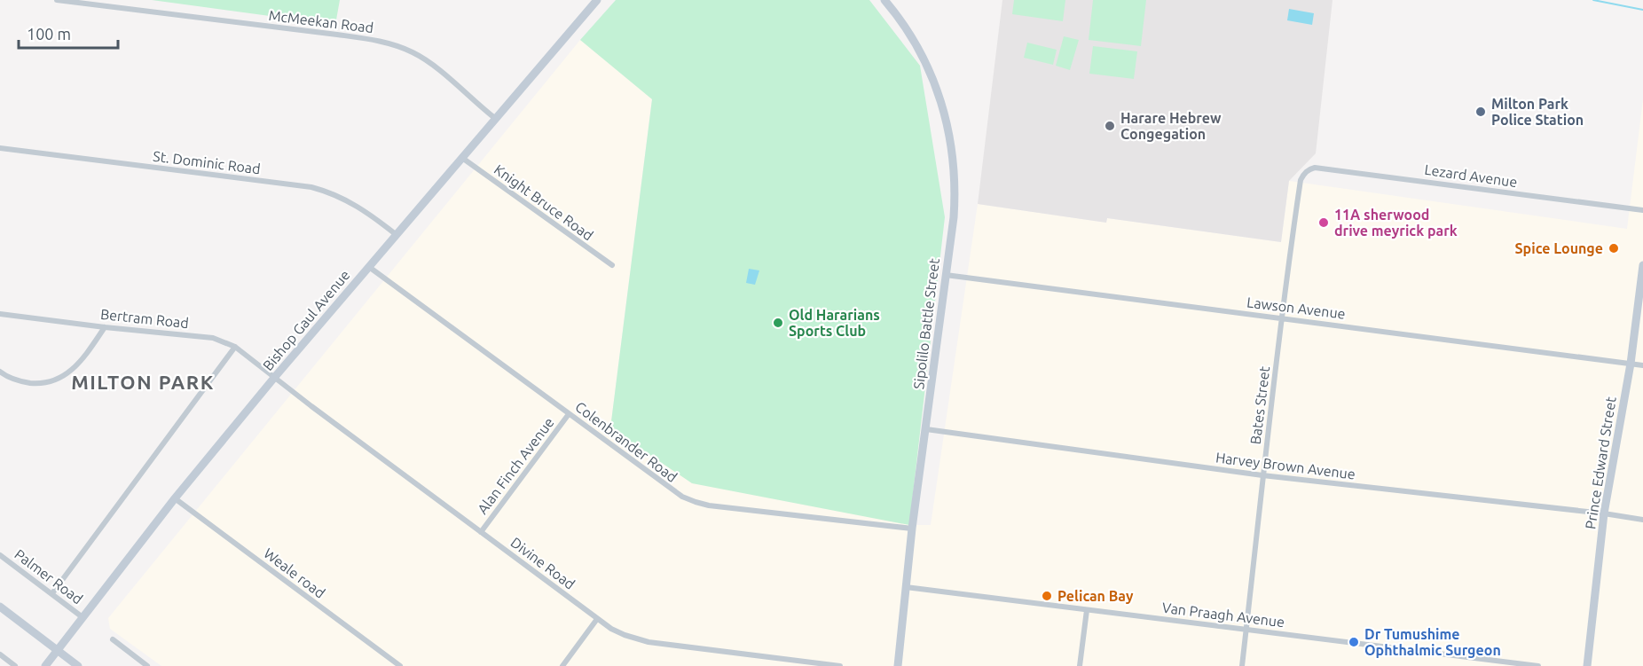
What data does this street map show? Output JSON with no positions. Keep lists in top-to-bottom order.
{
  "streets": {
    "main road": ["Bishop Gaul Avenue", "Sipolilo Battle Street", "Prince Edward Street"],
    "street": [
      "McMeekan Road",
      "St. Dominic Road",
      "Lezard Avenue",
      "Knight Bruce Road",
      "Lawson Avenue",
      "Bertram Road",
      "Bates Street",
      "Colenbrander Road",
      "Alan Finch Avenue",
      "Harvey Brown Avenue",
      "Divine Road",
      "Weale road",
      "Palmer Road",
      "Van Praagh Avenue"
    ]
  },
  "crossings": [
    ["McMeekan Road", "Bishop Gaul Avenue"],
    ["St. Dominic Road", "Bishop Gaul Avenue"],
    ["Lezard Avenue", "Bates Street"],
    ["Knight Bruce Road", "Bishop Gaul Avenue"],
    ["Lawson Avenue", "Sipolilo Battle Street"],
    ["Lawson Avenue", "Bates Street"],
    ["Lawson Avenue", "Prince Edward Street"],
    ["Bertram Road", "Bishop Gaul Avenue"],
    ["Bertram Road", "Divine Road"],
    ["Bishop Gaul Avenue", "Colenbrander Road"],
    ["Bishop Gaul Avenue", "Divine Road"],
    ["Bishop Gaul Avenue", "Weale road"],
    ["Bishop Gaul Avenue", "Palmer Road"],
    ["Sipolilo Battle Street", "Colenbrander Road"],
    ["Sipolilo Battle Street", "Harvey Brown Avenue"],
    ["Sipolilo Battle Street", "Van Praagh Avenue"],
    ["Bates Street", "Harvey Brown Avenue"],
    ["Bates Street", "Van Praagh Avenue"],
    ["Colenbrander Road", "Alan Finch Avenue"],
    ["Prince Edward Street", "Harvey Brown Avenue"],
    ["Alan Finch Avenue", "Divine Road"]
  ],
  "districts": ["MILTON PARK"],
  "places": [
    "Milton Park Police Station",
    "Harare Hebrew Congegation",
    "11A sherwood drive meyrick park",
    "Spice Lounge",
    "Old Hararians Sports Club",
    "Pelican Bay",
    "Dr Tumushime Ophthalmic Surgeon"
  ],
  "scale_bar": "100 m"
}
